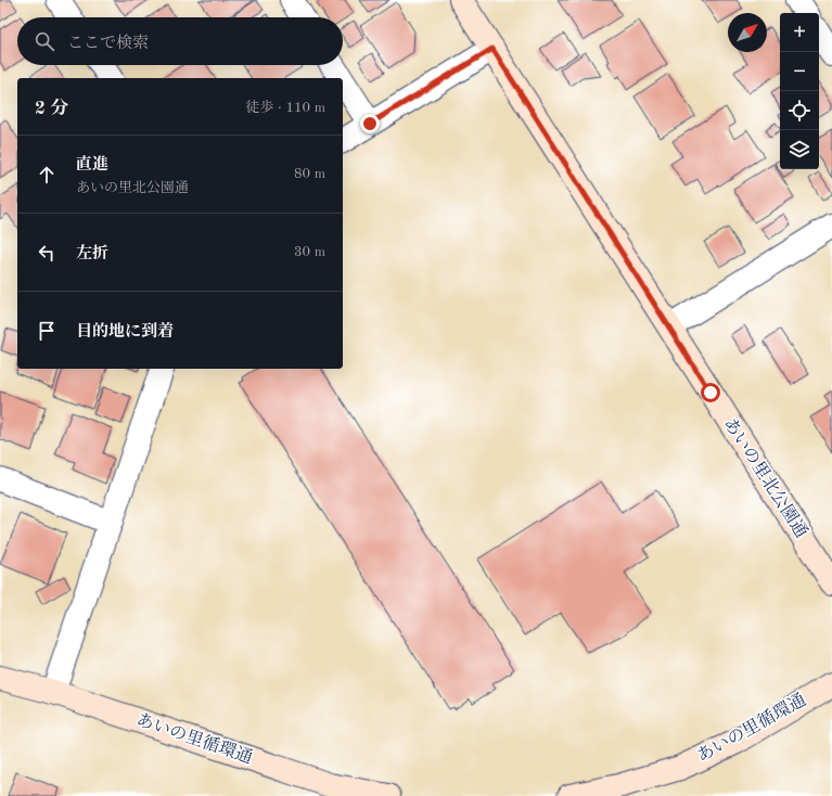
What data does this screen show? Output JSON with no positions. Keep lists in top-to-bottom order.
{
  "streets": {
    "street": ["あいの里北公園通", "あいの里循環通"]
  },
  "north": "top right",
  "page": {
    "map_buttons": ["+", "−"],
    "search": "ここで検索",
    "heading": ["2 分", "徒歩 · 110 m"],
    "list": [
      ["直進", "あいの里北公園通", "80 m"],
      ["左折", "30 m"],
      "目的地に到着"
    ]
  }
}
